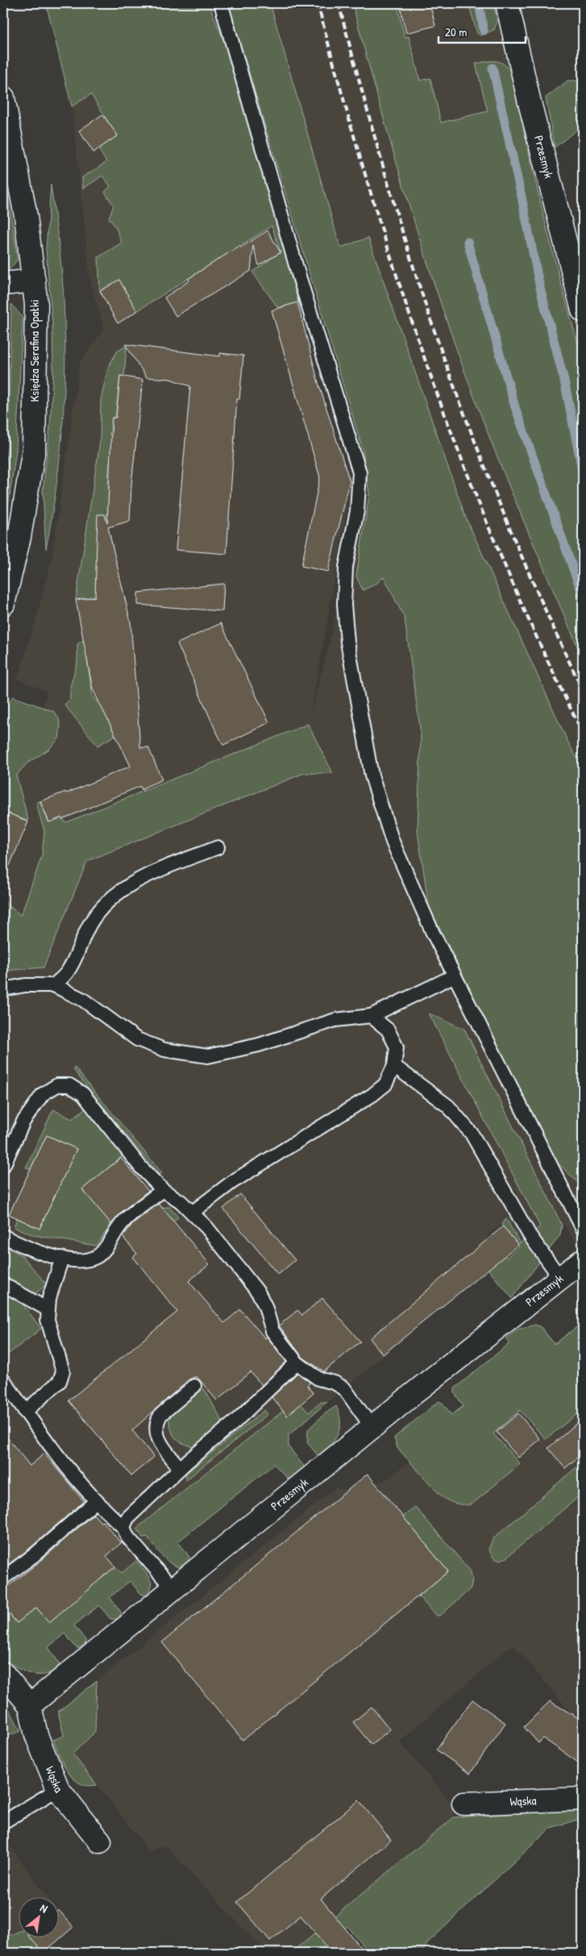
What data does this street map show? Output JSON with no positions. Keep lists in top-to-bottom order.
{
  "streets": {
    "street": ["Przesmyk", "Księdza Serafina Opałki", "Wąska"]
  },
  "crossings": [
    ["Przesmyk", "Wąska"]
  ],
  "scale_bar": "20 m",
  "north": "top right"
}
